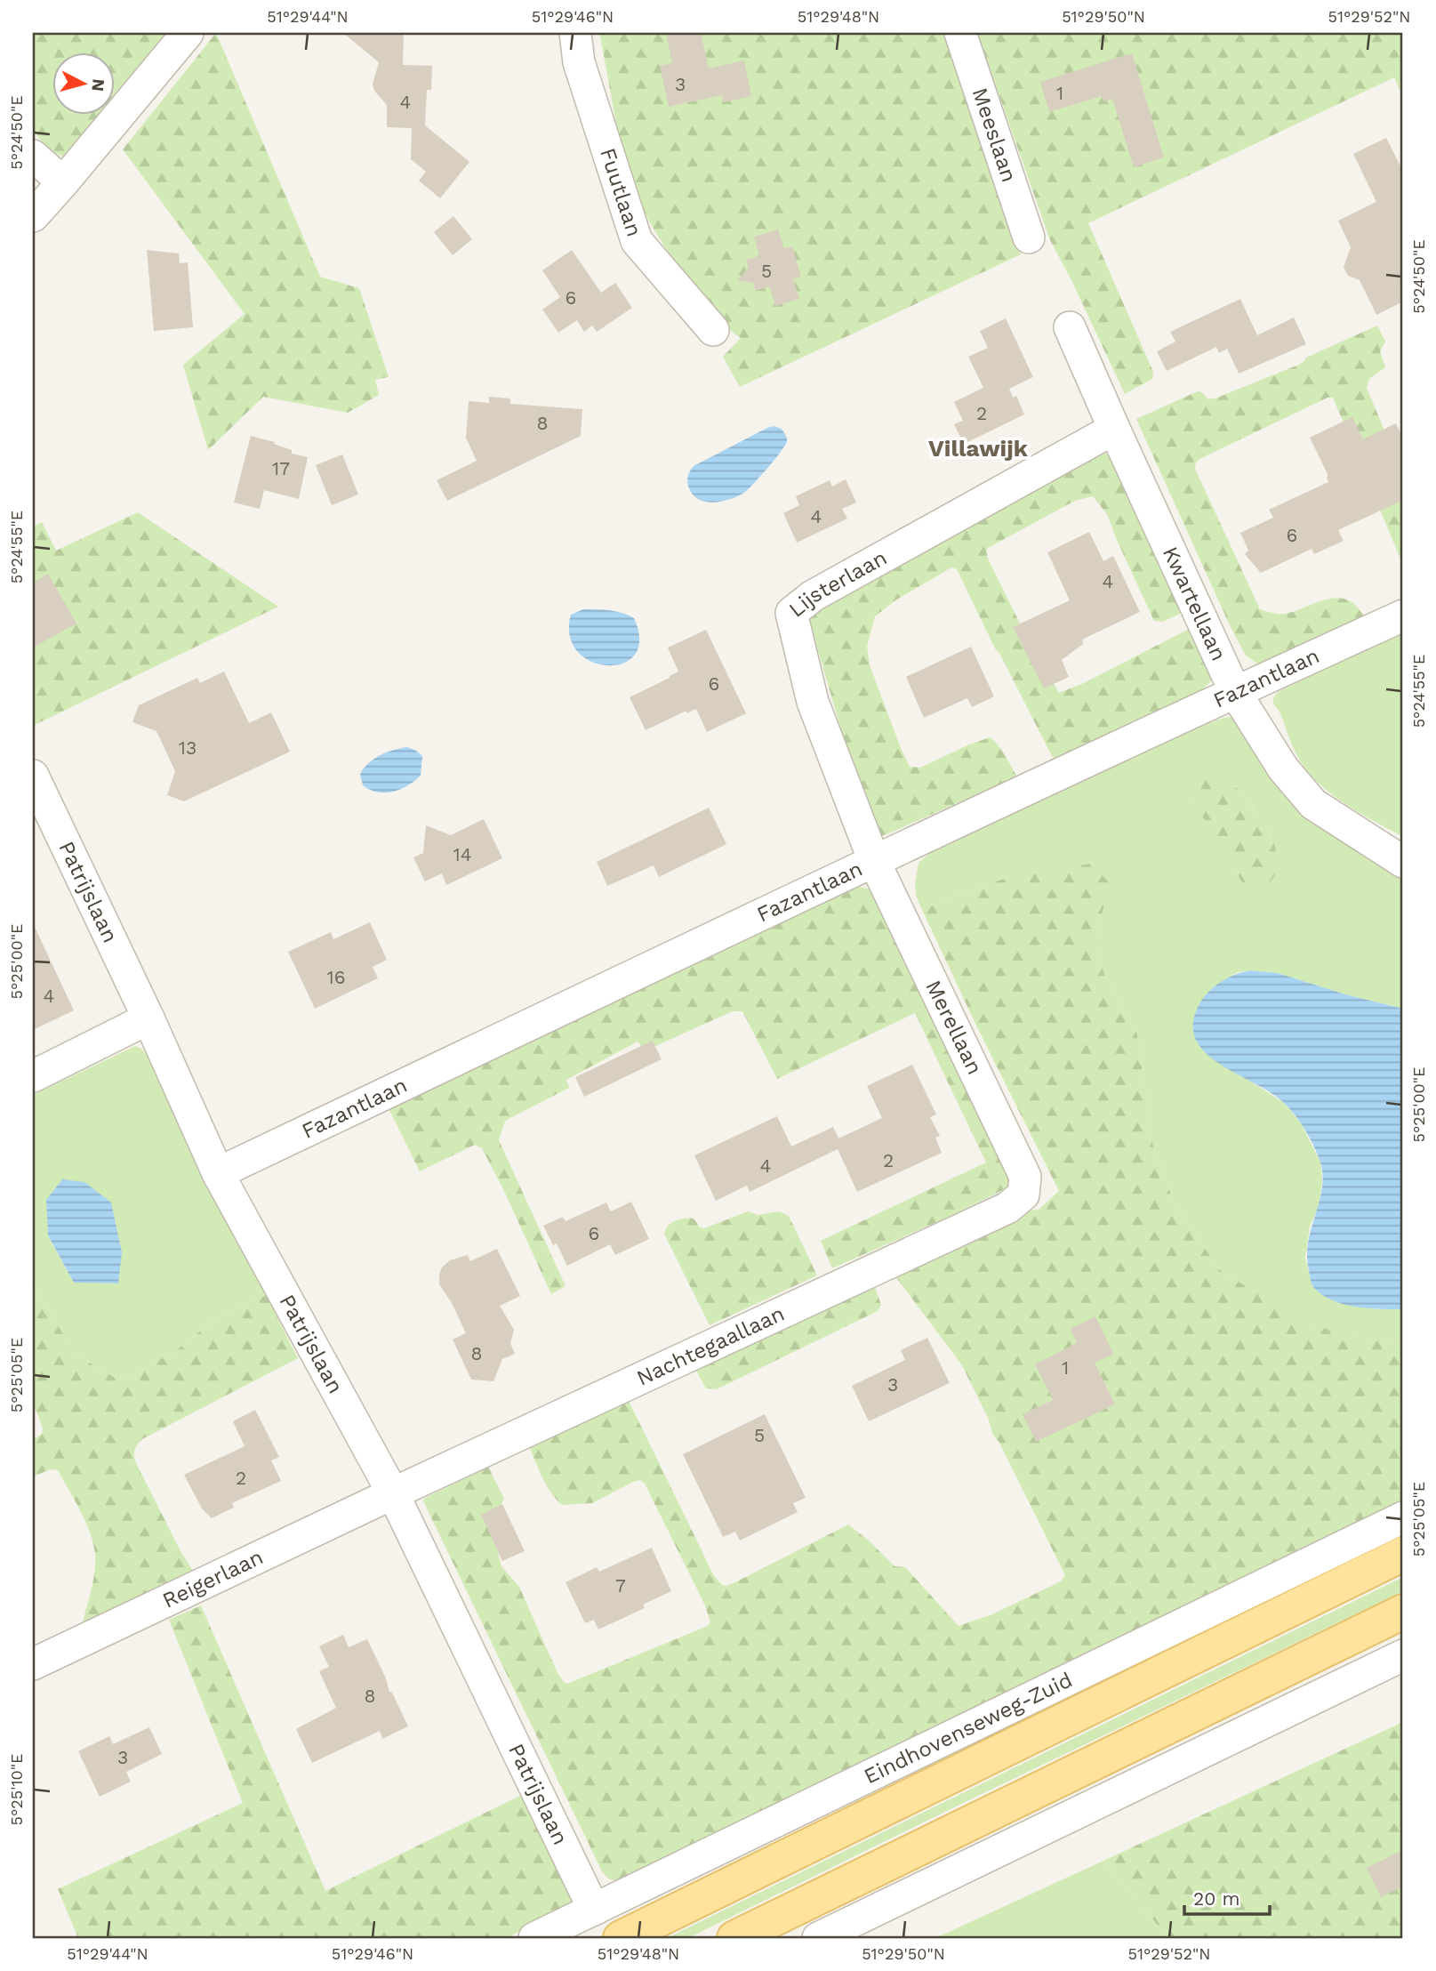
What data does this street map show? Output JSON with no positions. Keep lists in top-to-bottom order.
{
  "streets": {
    "main road": ["Eindhovenseweg-Zuid"],
    "street": [
      "Meeslaan",
      "Fuutlaan",
      "Lijsterlaan",
      "Kwartellaan",
      "Fazantlaan",
      "Patrijslaan",
      "Merellaan",
      "Nachtegaallaan",
      "Reigerlaan"
    ]
  },
  "crossings": [
    ["Lijsterlaan", "Kwartellaan"],
    ["Lijsterlaan", "Fazantlaan"],
    ["Lijsterlaan", "Merellaan"],
    ["Kwartellaan", "Fazantlaan"],
    ["Fazantlaan", "Patrijslaan"],
    ["Fazantlaan", "Merellaan"],
    ["Patrijslaan", "Nachtegaallaan"],
    ["Patrijslaan", "Reigerlaan"],
    ["Patrijslaan", "Eindhovenseweg-Zuid"],
    ["Merellaan", "Nachtegaallaan"],
    ["Nachtegaallaan", "Reigerlaan"]
  ],
  "districts": ["Villawijk"],
  "house_numbers": [
    "3",
    "1",
    "4",
    "5",
    "6",
    "2",
    "8",
    "17",
    "4",
    "6",
    "4",
    "6",
    "13",
    "14",
    "16",
    "4",
    "2",
    "4",
    "6",
    "8",
    "1",
    "3",
    "5",
    "2",
    "7",
    "8",
    "3"
  ],
  "scale_bar": "20 m",
  "north": "right",
  "coordinates": [
    "51°29'44\"N",
    "51°29'46\"N",
    "51°29'48\"N",
    "51°29'50\"N",
    "51°29'52\"N",
    "5°24'50\"E",
    "5°24'55\"E",
    "5°25'00\"E",
    "5°25'05\"E",
    "5°25'10\"E"
  ]
}
